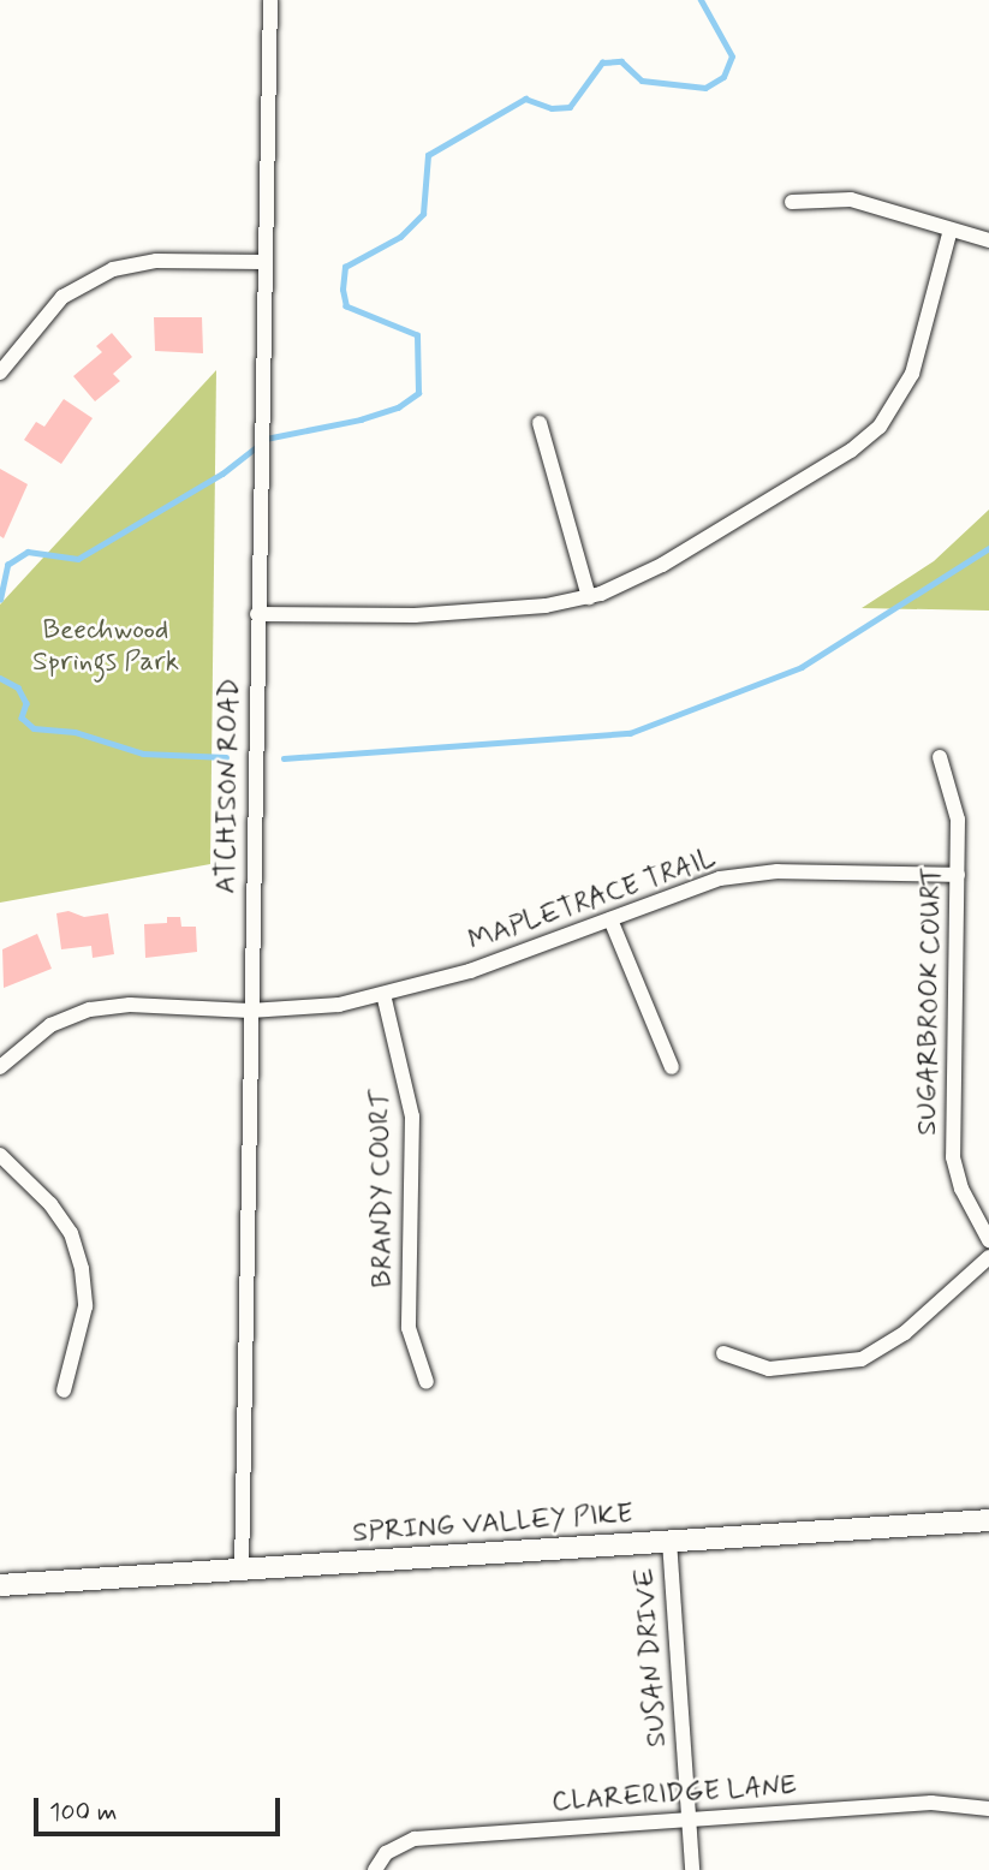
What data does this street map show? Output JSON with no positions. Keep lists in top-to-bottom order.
{
  "streets": {
    "street": [
      "ATCHISON ROAD",
      "MAPLETRACE TRAIL",
      "SUGARBROOK COURT",
      "BRANDY COURT",
      "SPRING VALLEY PIKE",
      "SUSAN DRIVE",
      "CLARERIDGE LANE"
    ]
  },
  "crossings": [
    ["ATCHISON ROAD", "MAPLETRACE TRAIL"],
    ["ATCHISON ROAD", "SPRING VALLEY PIKE"],
    ["MAPLETRACE TRAIL", "SUGARBROOK COURT"],
    ["MAPLETRACE TRAIL", "BRANDY COURT"],
    ["SPRING VALLEY PIKE", "SUSAN DRIVE"],
    ["SUSAN DRIVE", "CLARERIDGE LANE"]
  ],
  "parks": ["Beechwood Springs Park"],
  "scale_bar": "100 m"
}
